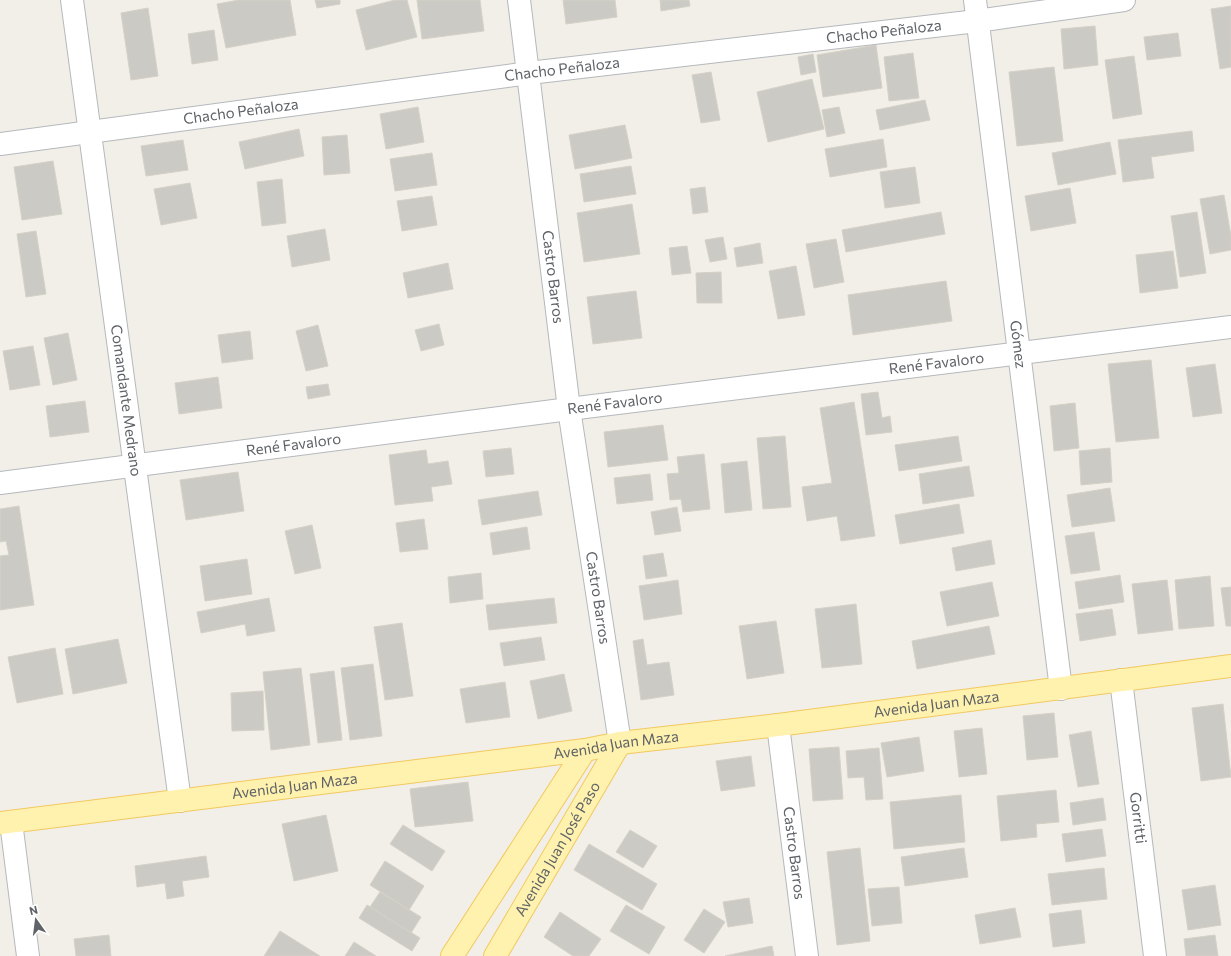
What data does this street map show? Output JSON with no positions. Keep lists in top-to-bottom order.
{
  "streets": {
    "main road": ["Avenida Juan Maza", "Avenida Juan José Paso"],
    "street": [
      "Chacho Peñaloza",
      "Castro Barros",
      "Gómez",
      "René Favaloro",
      "Comandante Medrano",
      "Gorritti"
    ]
  },
  "crossings": [
    ["Chacho Peñaloza", "Castro Barros"],
    ["Chacho Peñaloza", "Gómez"],
    ["Chacho Peñaloza", "Comandante Medrano"],
    ["Castro Barros", "René Favaloro"],
    ["Castro Barros", "Avenida Juan Maza"],
    ["Castro Barros", "Avenida Juan José Paso"],
    ["Gómez", "René Favaloro"],
    ["Gómez", "Avenida Juan Maza"],
    ["René Favaloro", "Comandante Medrano"],
    ["Comandante Medrano", "Avenida Juan Maza"],
    ["Avenida Juan Maza", "Gorritti"],
    ["Avenida Juan Maza", "Avenida Juan José Paso"]
  ],
  "north": "top"
}
